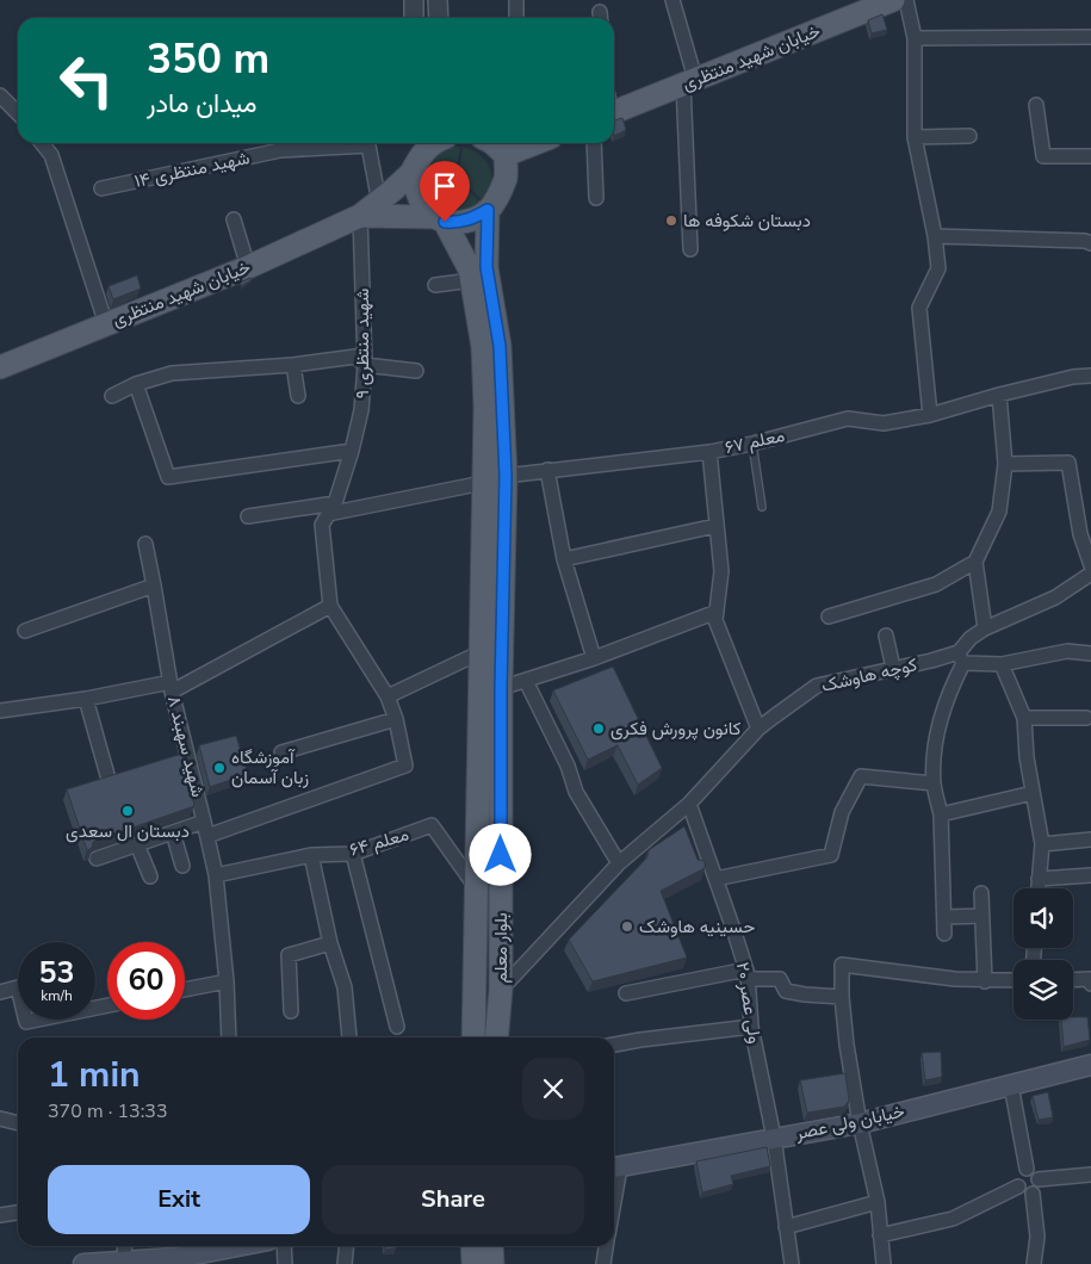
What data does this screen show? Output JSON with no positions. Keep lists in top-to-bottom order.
{
  "streets": {
    "main road": ["خیابان شهید منتظری", "بلوار معلم", "خیابان ولی عصر"],
    "street": [
      "شهید منتظری ۱۴",
      "شهید منتظری ۹",
      "معلم ۶۷",
      "کوچه هاوشک",
      "شهید سهبند ۸",
      "معلم ۶۴",
      "ولی عصر ۲۰"
    ]
  },
  "crossings": [
    ["خیابان شهید منتظری", "شهید منتظری ۱۴"],
    ["خیابان شهید منتظری", "شهید منتظری ۹"],
    ["خیابان شهید منتظری", "بلوار معلم"],
    ["معلم ۶۷", "بلوار معلم"],
    ["کوچه هاوشک", "بلوار معلم"],
    ["کوچه هاوشک", "ولی عصر ۲۰"],
    ["شهید سهبند ۸", "معلم ۶۴"],
    ["معلم ۶۴", "بلوار معلم"],
    ["ولی عصر ۲۰", "خیابان ولی عصر"]
  ],
  "places": [
    "دبستان شکوفه ها",
    "کانون پرورش فکری",
    "آموزشگاه زبان آسمان",
    "دبستان ال سعدی",
    "حسینیه هاوشک"
  ],
  "page": {
    "turn": ["350 m", "میدان مادر"],
    "speed": "53 km/h",
    "limit": "60",
    "heading": ["1 min", "370 m · 13:33"],
    "buttons": ["Exit", "Share"]
  }
}
